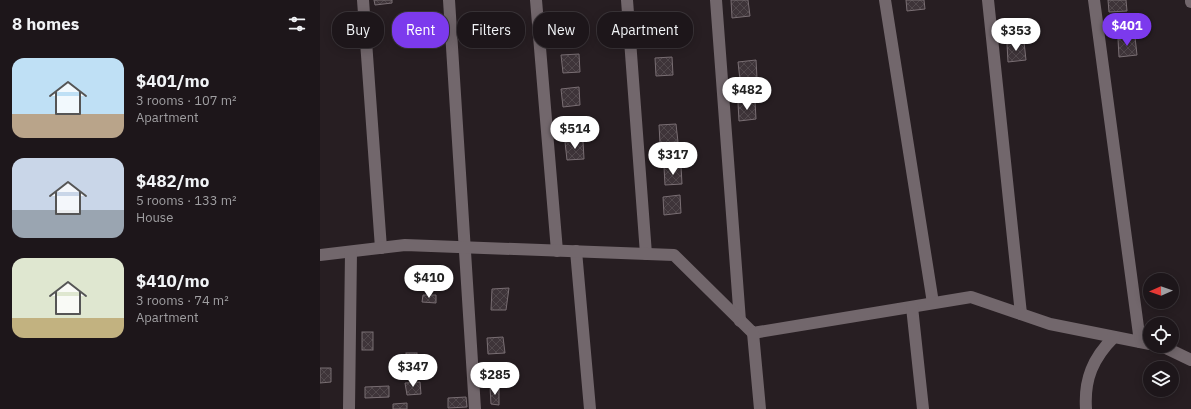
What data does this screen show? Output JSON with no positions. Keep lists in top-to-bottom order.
{
  "north": "left",
  "page": {
    "heading": "8 homes",
    "chip": [
      "Buy",
      "Rent",
      "Filters",
      "New",
      "Apartment"
    ],
    "price": [
      "$401",
      "$353",
      "$482",
      "$514",
      "$317",
      "$410",
      "$347",
      "$285"
    ],
    "list": [
      {
        "name": "$401/mo",
        "note": "3 rooms · 107 m² · Apartment"
      },
      {
        "name": "$482/mo",
        "note": "5 rooms · 133 m² · House"
      },
      {
        "name": "$410/mo",
        "note": "3 rooms · 74 m² · Apartment"
      }
    ]
  }
}
